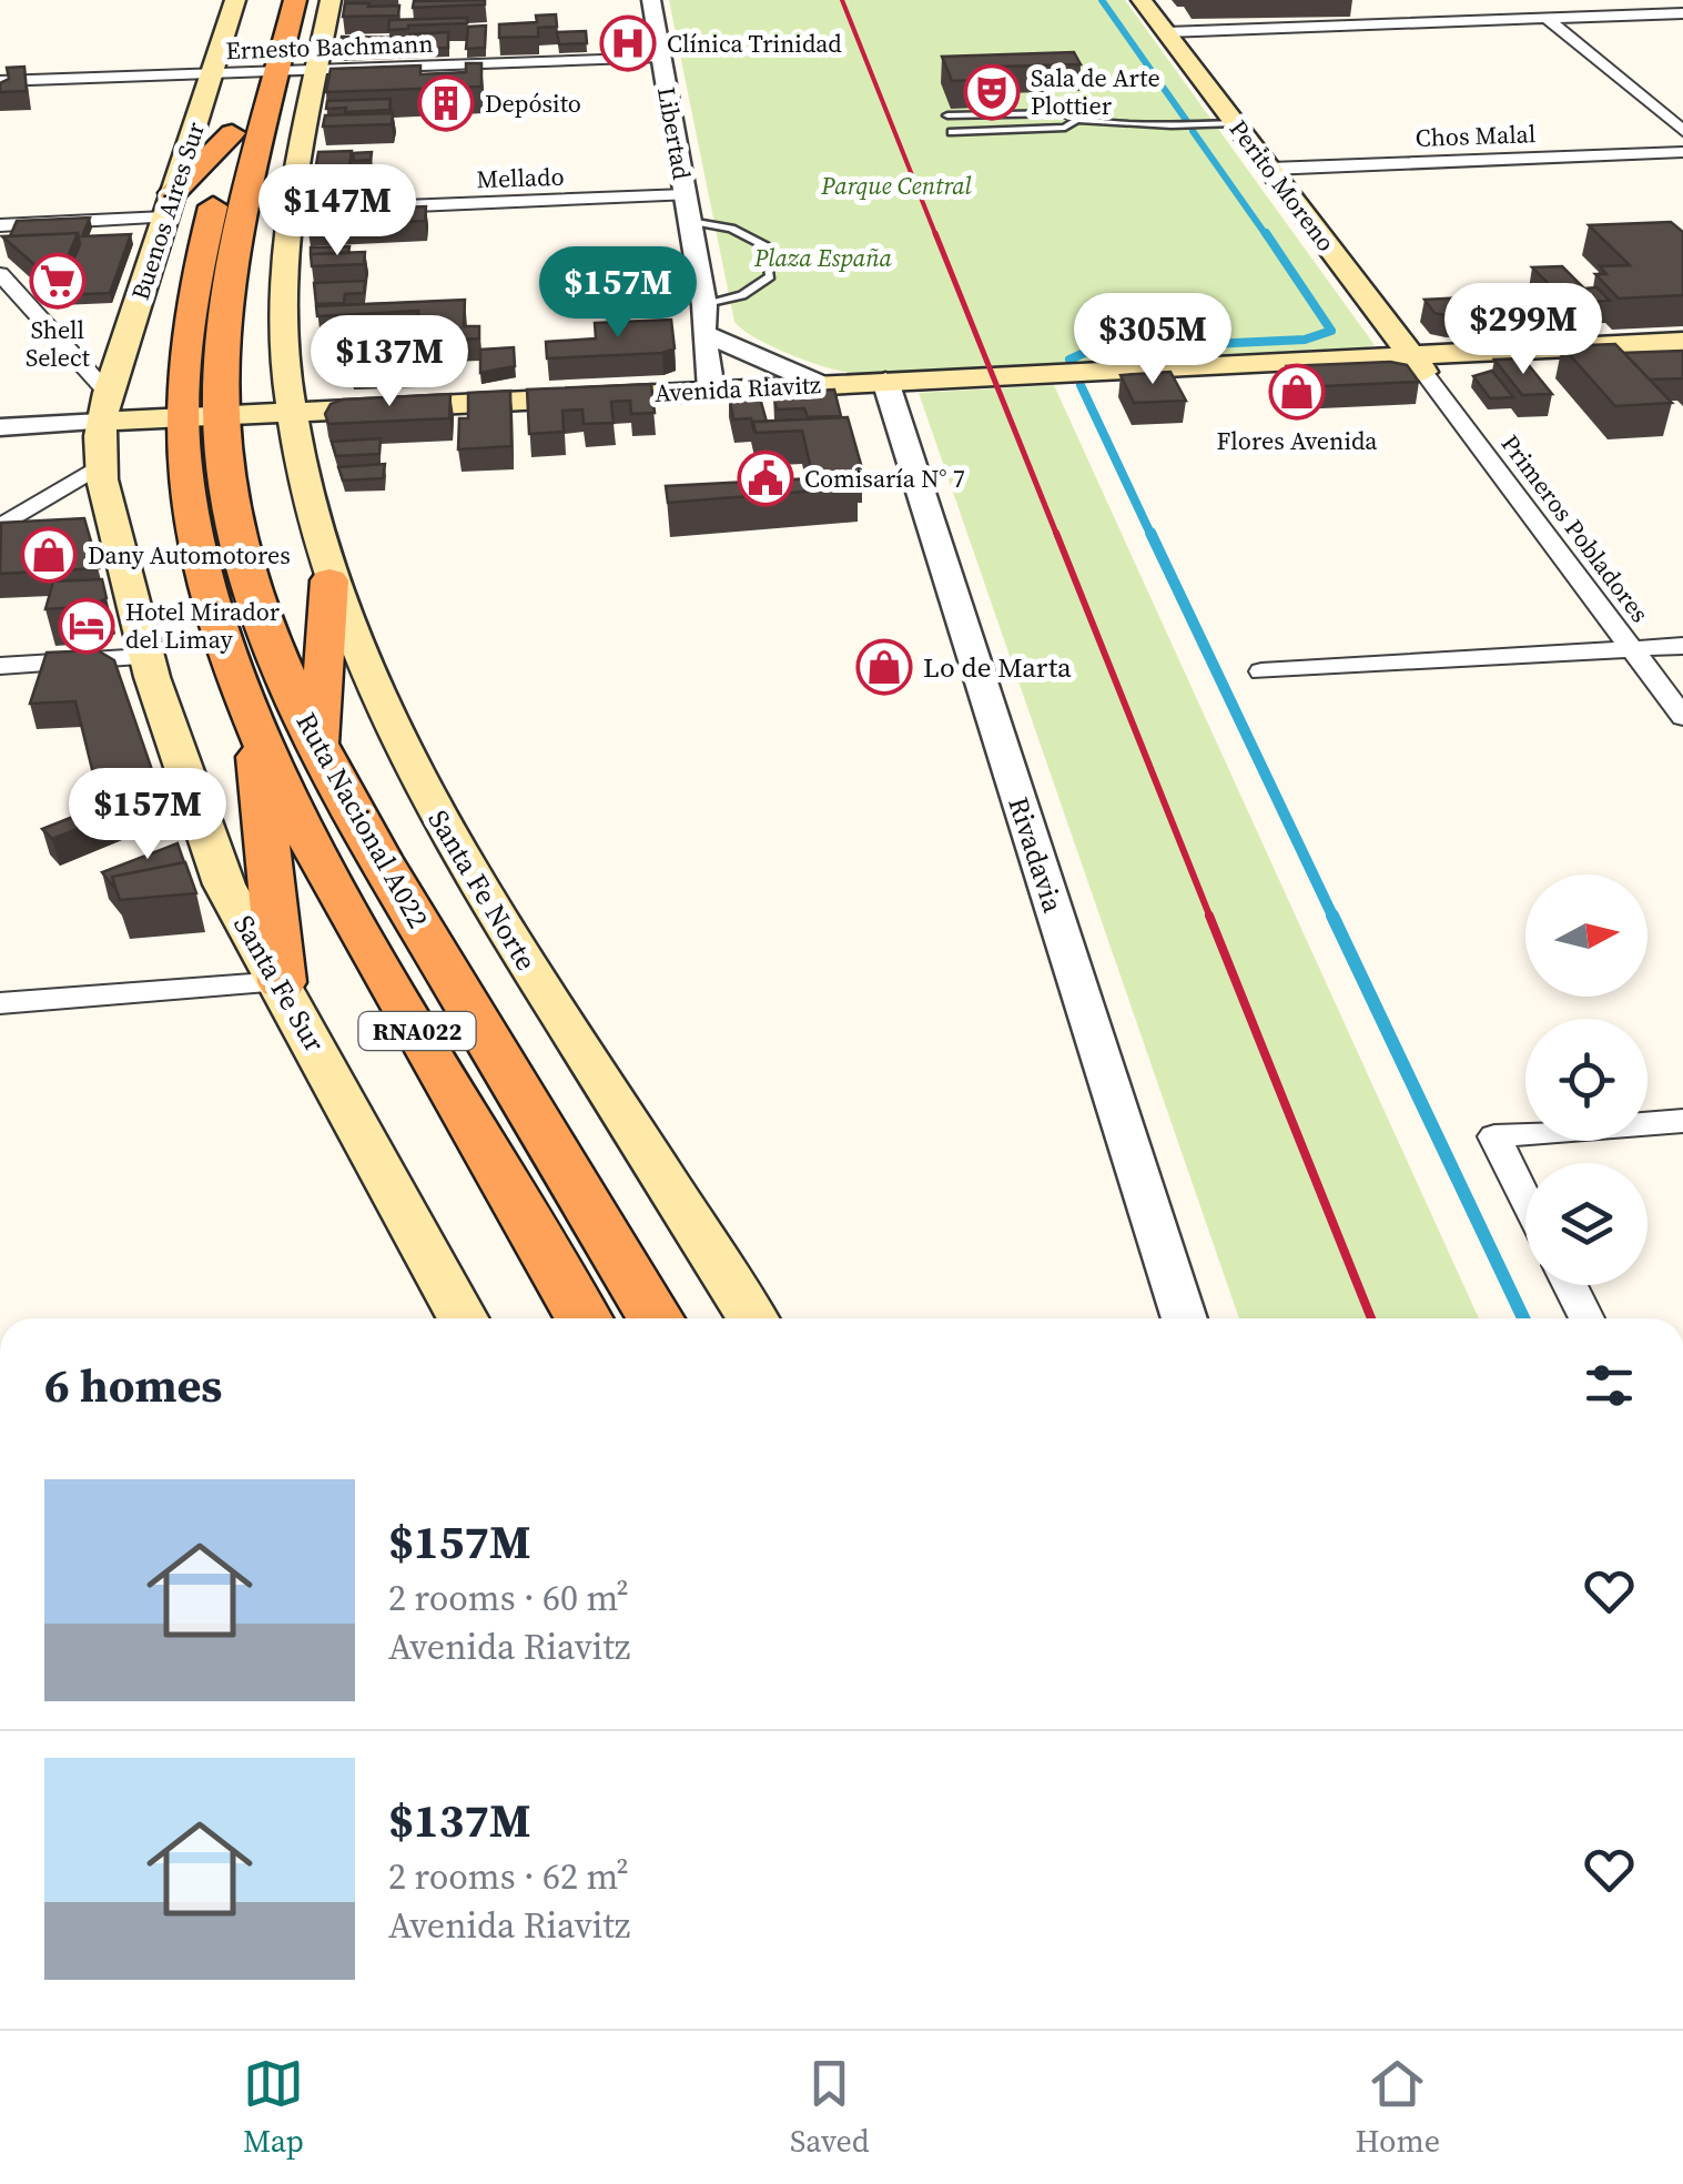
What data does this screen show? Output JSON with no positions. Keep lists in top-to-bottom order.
{
  "streets": {
    "highway": ["Ruta Nacional A022", "RNA022"],
    "main road": [
      "Perito Moreno",
      "Buenos Aires Sur",
      "Avenida Riavitz",
      "Santa Fe Norte",
      "Santa Fe Sur"
    ],
    "street": [
      "Ernesto Bachmann",
      "Libertad",
      "Chos Malal",
      "Mellado",
      "Primeros Pobladores",
      "Rivadavia"
    ]
  },
  "crossings": [
    ["Ernesto Bachmann", "Libertad"],
    ["Ernesto Bachmann", "Buenos Aires Sur"],
    ["Ernesto Bachmann", "Ruta Nacional A022"],
    ["Ernesto Bachmann", "Santa Fe Norte"],
    ["Libertad", "Mellado"],
    ["Libertad", "Avenida Riavitz"],
    ["Chos Malal", "Perito Moreno"],
    ["Mellado", "Santa Fe Norte"],
    ["Perito Moreno", "Avenida Riavitz"],
    ["Perito Moreno", "Primeros Pobladores"],
    ["Buenos Aires Sur", "Avenida Riavitz"],
    ["Buenos Aires Sur", "Santa Fe Sur"],
    ["Avenida Riavitz", "Primeros Pobladores"],
    ["Avenida Riavitz", "Ruta Nacional A022"],
    ["Avenida Riavitz", "Rivadavia"],
    ["Avenida Riavitz", "Santa Fe Norte"],
    ["Avenida Riavitz", "Santa Fe Sur"]
  ],
  "parks": ["Parque Central", "Plaza España"],
  "places": {
    "hospital": ["Clínica Trinidad"],
    "theatre": ["Sala de Arte Plottier"],
    "building": ["Depósito"],
    "supermarket": ["Shell Select"],
    "shop": ["Flores Avenida", "Dany Automotores", "Lo de Marta"],
    "public building": ["Comisaría N° 7"],
    "hotel": ["Hotel Mirador del Limay"]
  },
  "north": "right",
  "page": {
    "price": [
      "$147M",
      "$157M",
      "$299M",
      "$305M",
      "$137M",
      "$157M"
    ],
    "heading": "6 homes",
    "list": [
      {
        "name": "$157M",
        "note": "2 rooms · 60 m² · Avenida Riavitz"
      },
      {
        "name": "$137M",
        "note": "2 rooms · 62 m² · Avenida Riavitz"
      }
    ],
    "tabs": ["Map", "Saved", "Home"]
  }
}
